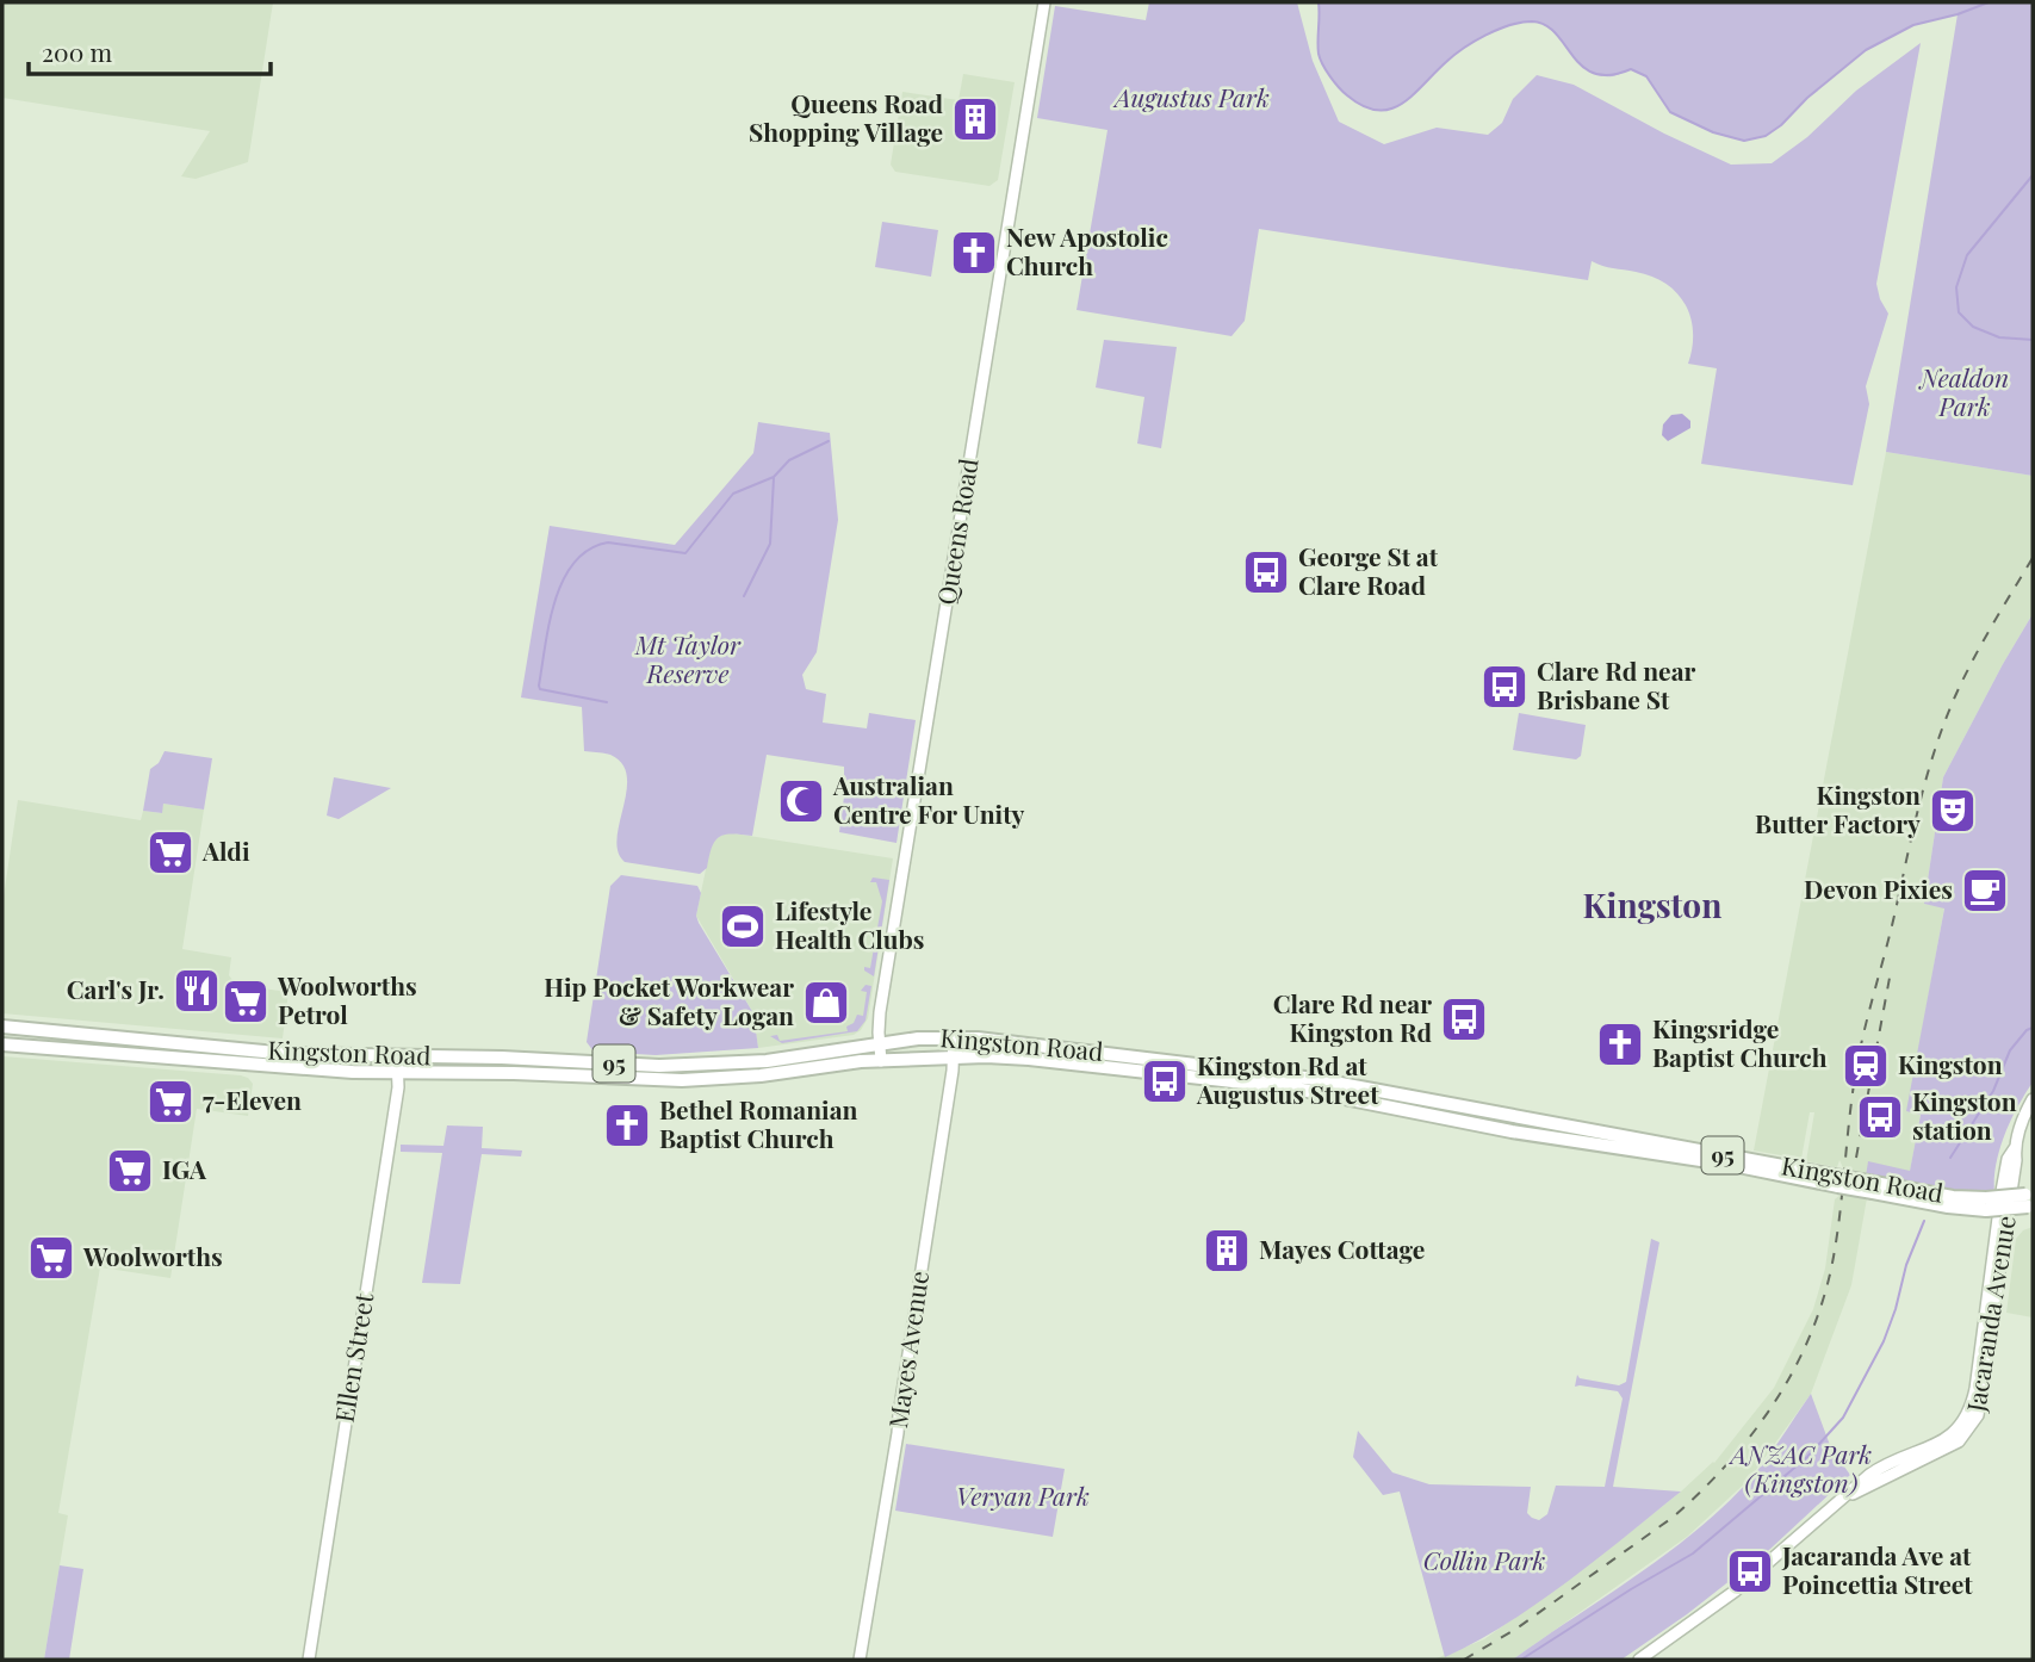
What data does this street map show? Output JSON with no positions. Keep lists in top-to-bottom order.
{
  "streets": {
    "main road": ["Kingston Road", "95"],
    "street": [
      "Queens Road",
      "Jacaranda Avenue",
      "Mayes Avenue",
      "Ellen Street"
    ]
  },
  "crossings": [
    ["Queens Road", "Kingston Road"],
    ["Kingston Road", "Mayes Avenue"],
    ["Kingston Road", "Ellen Street"]
  ],
  "districts": ["Kingston"],
  "parks": [
    "Augustus Park",
    "Nealdon Park",
    "Mt Taylor Reserve",
    "ANZAC Park (Kingston)",
    "Veryan Park",
    "Collin Park"
  ],
  "places": {
    "building": ["Queens Road Shopping Village", "Mayes Cottage"],
    "church": ["New Apostolic Church", "Kingsridge Baptist Church", "Bethel Romanian Baptist Church"],
    "bus stop": [
      "George St at Clare Road",
      "Clare Rd near Brisbane St",
      "Clare Rd near Kingston Rd",
      "Kingston Rd at Augustus Street",
      "Kingston station",
      "Jacaranda Ave at Poincettia Street"
    ],
    "mosque": ["Australian Centre For Unity"],
    "theatre": ["Kingston Butter Factory"],
    "supermarket": [
      "Aldi",
      "Woolworths Petrol",
      "7-Eleven",
      "IGA",
      "Woolworths"
    ],
    "cafe": ["Devon Pixies"],
    "sports": ["Lifestyle Health Clubs"],
    "restaurant": ["Carl's Jr."],
    "shop": ["Hip Pocket Workwear & Safety Logan"],
    "station": ["Kingston"]
  },
  "scale_bar": "200 m"
}
